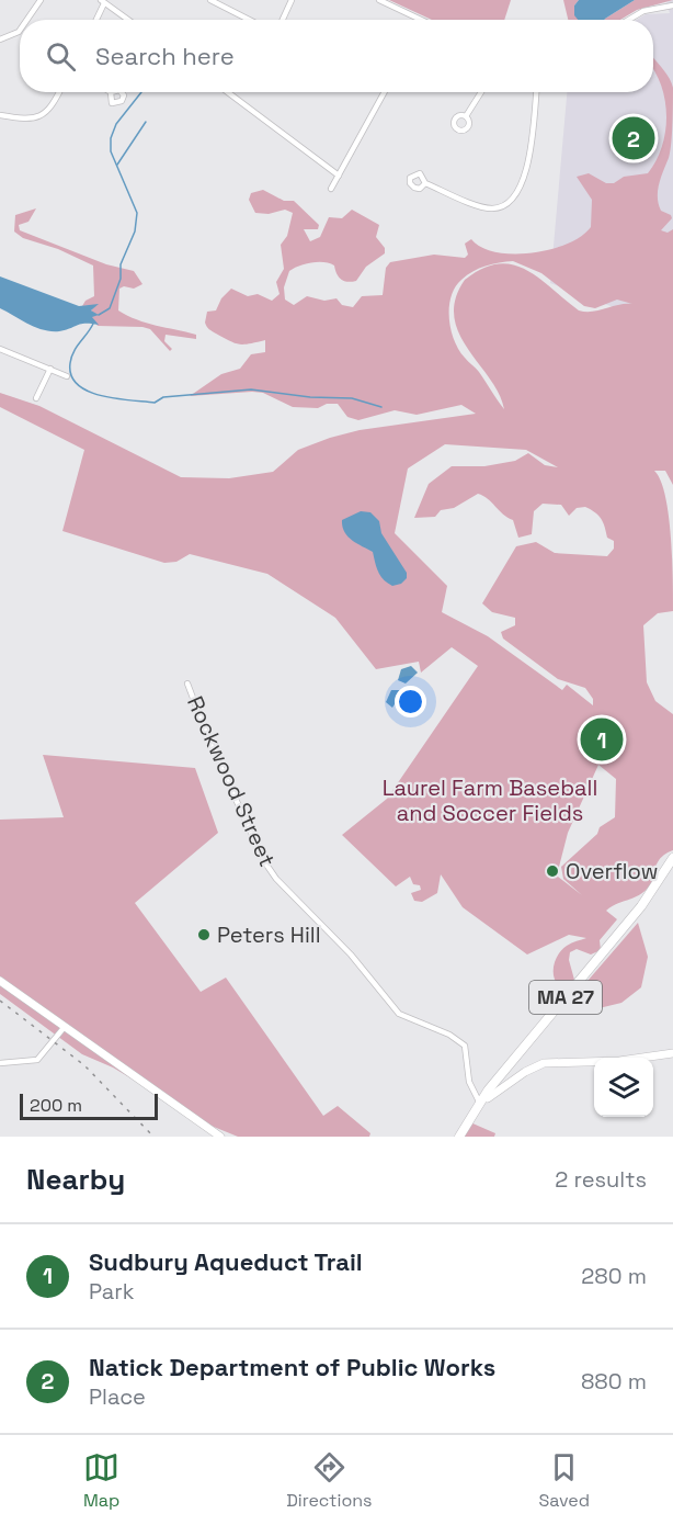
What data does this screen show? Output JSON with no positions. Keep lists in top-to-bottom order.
{
  "streets": {
    "main road": ["MA 27"],
    "street": ["Rockwood Street"]
  },
  "crossings": [
    ["Rockwood Street", "MA 27"]
  ],
  "parks": ["Laurel Farm Baseball and Soccer Fields"],
  "places": ["Overflow", "Peters Hill"],
  "scale_bar": "200 m",
  "page": {
    "search": "Search here",
    "pins": ["2", "1"],
    "scale": "200 m",
    "heading": ["Nearby", "2 results"],
    "list": [
      {
        "mark": "1",
        "name": "Sudbury Aqueduct Trail",
        "note": "Park",
        "value": "280 m"
      },
      {
        "mark": "2",
        "name": "Natick Department of Public Works",
        "note": "Place",
        "value": "880 m"
      }
    ],
    "nav": ["Map", "Directions", "Saved"]
  }
}
